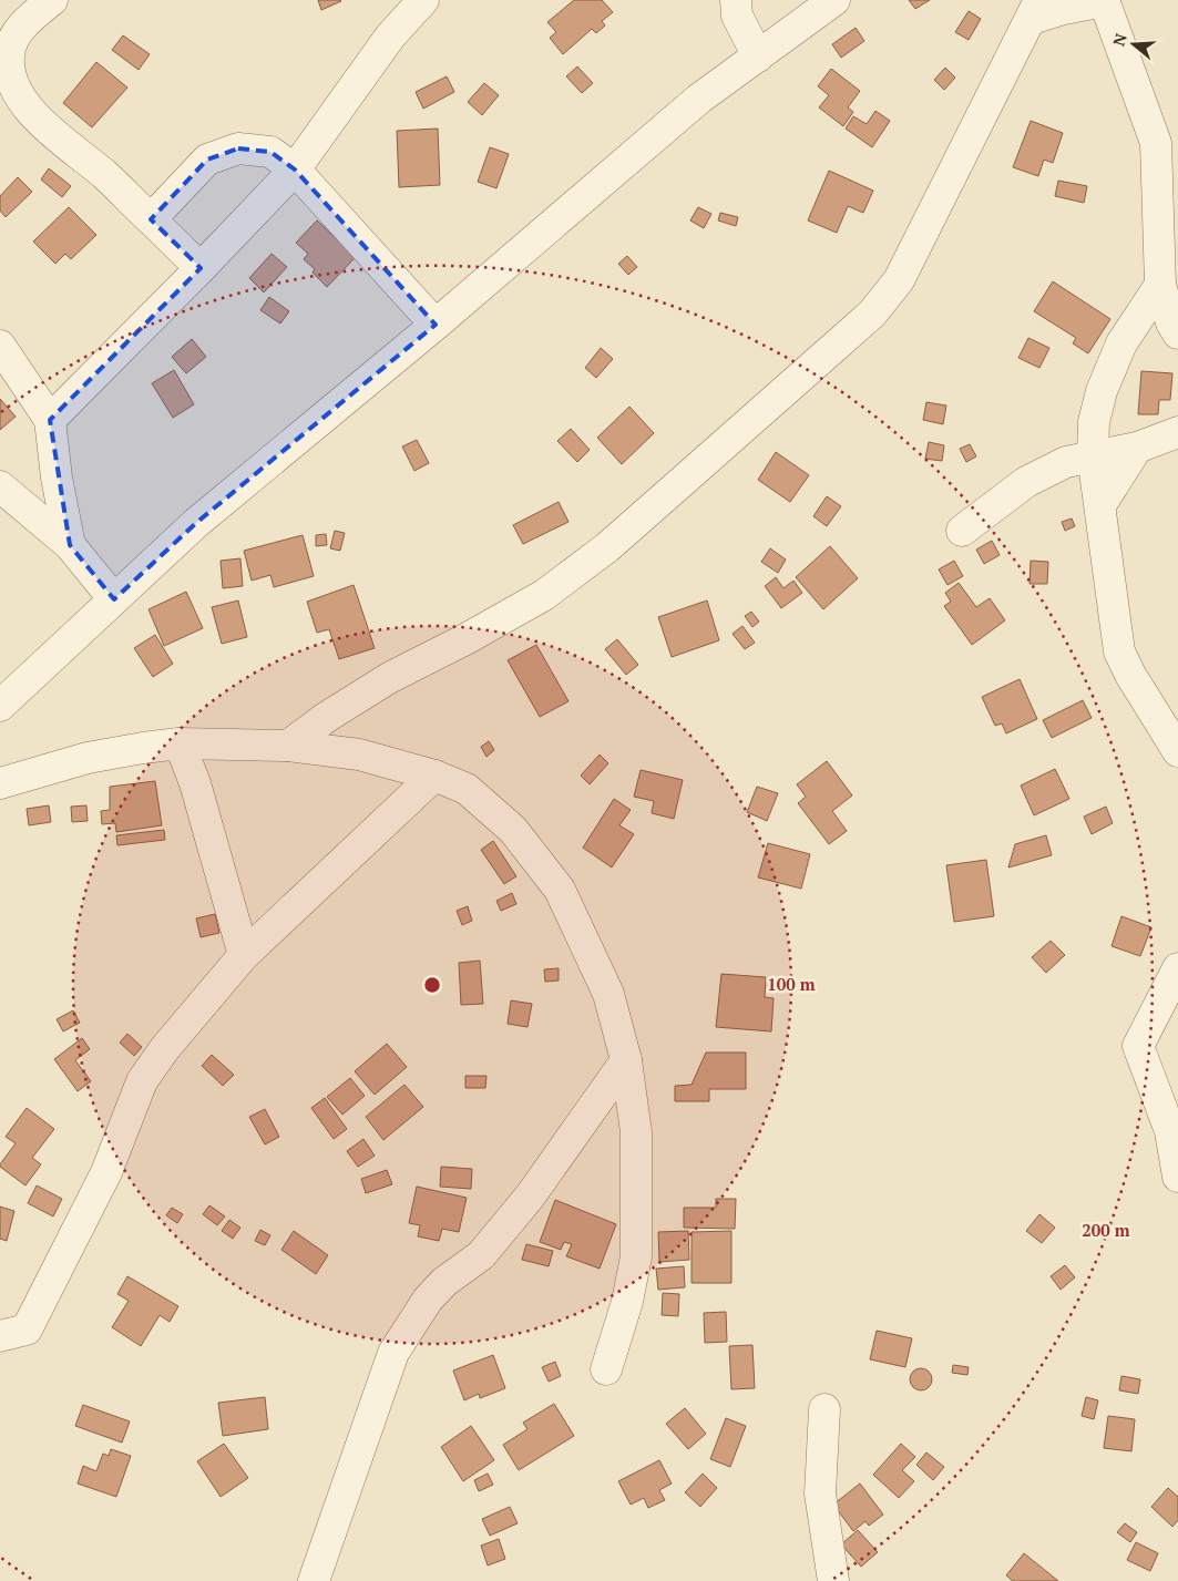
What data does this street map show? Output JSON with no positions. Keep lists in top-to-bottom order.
{
  "north": "left",
  "rings": ["100 m", "200 m"]
}
